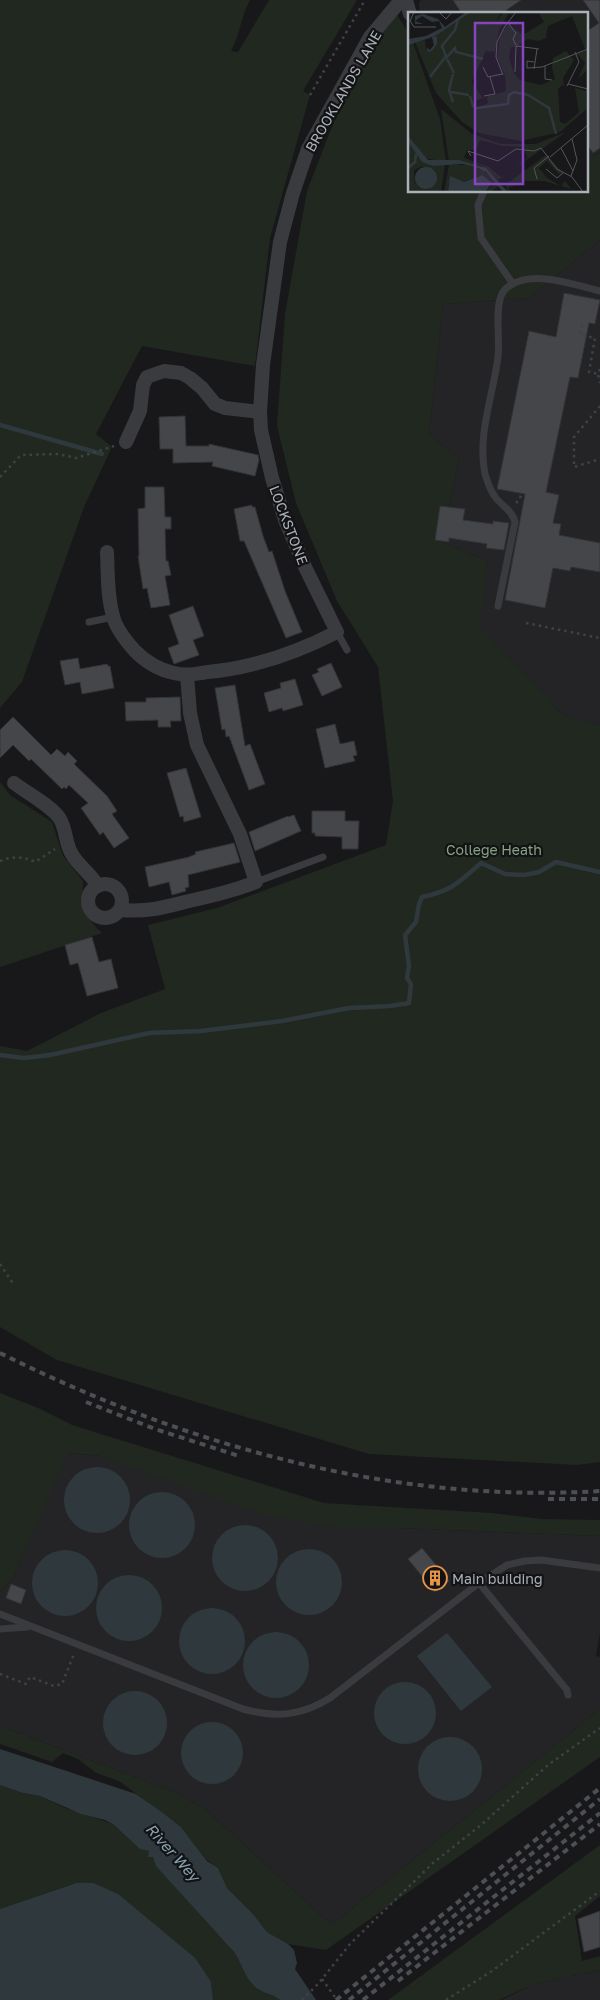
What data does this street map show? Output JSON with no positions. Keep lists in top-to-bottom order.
{
  "streets": {
    "street": ["BROOKLANDS LANE", "LOCKSTONE"]
  },
  "crossings": [
    ["BROOKLANDS LANE", "LOCKSTONE"]
  ],
  "water": ["River Wey"],
  "parks": ["College Heath"],
  "places": {
    "building": ["Main building"]
  }
}
